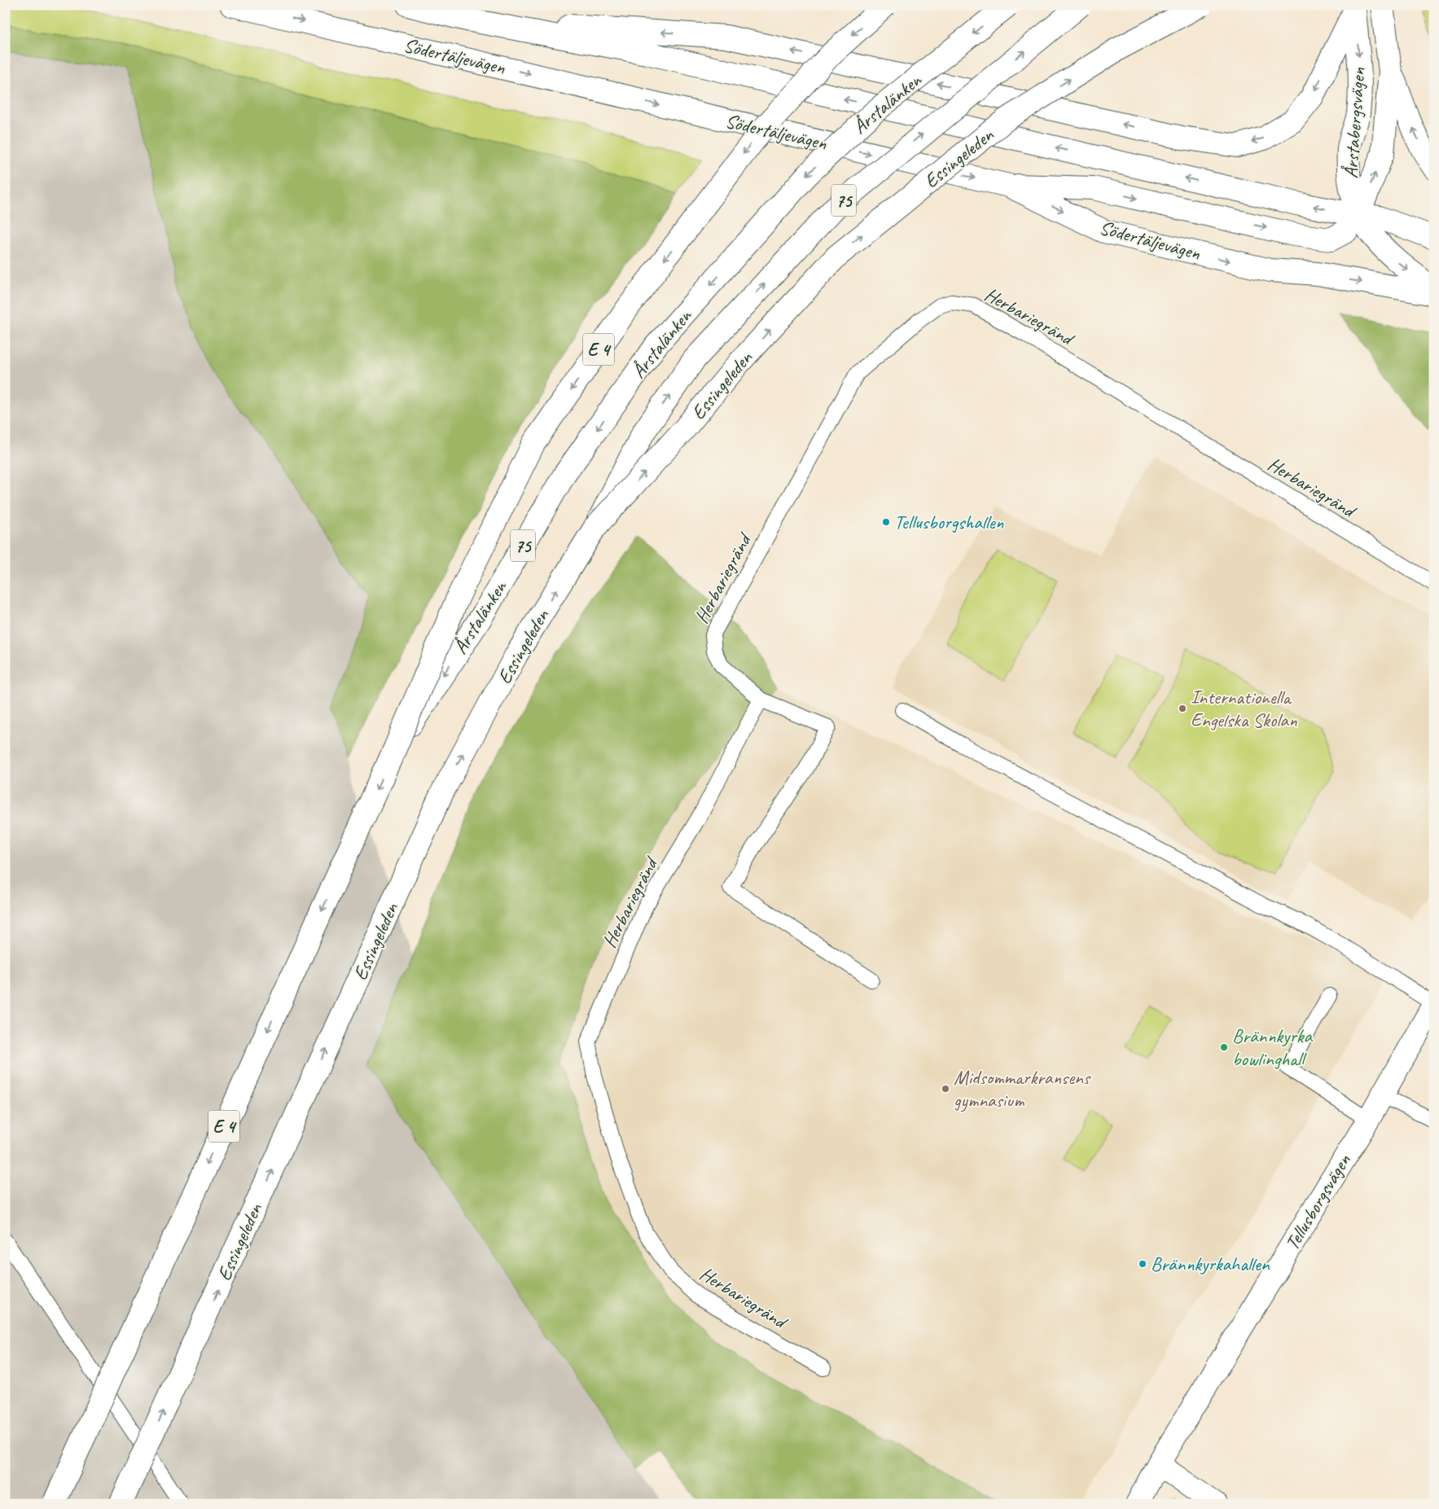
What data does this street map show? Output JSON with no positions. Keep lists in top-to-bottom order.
{
  "streets": {
    "main road": [
      "Södertäljevägen",
      "Årstalänken",
      "Årstabergsvägen",
      "Essingeleden",
      "75",
      "E 4",
      "Tellusborgsvägen"
    ],
    "lane": ["Herbariegränd"]
  },
  "crossings": [
    ["Södertäljevägen", "Årstabergsvägen"],
    ["Årstalänken", "Essingeleden"],
    ["Årstalänken", "E 4"]
  ],
  "places": [
    "Tellusborgshallen",
    "Internationella Engelska Skolan",
    "Brännkyrka bowlinghall",
    "Midsommarkransens gymnasium",
    "Brännkyrkahallen"
  ]
}
